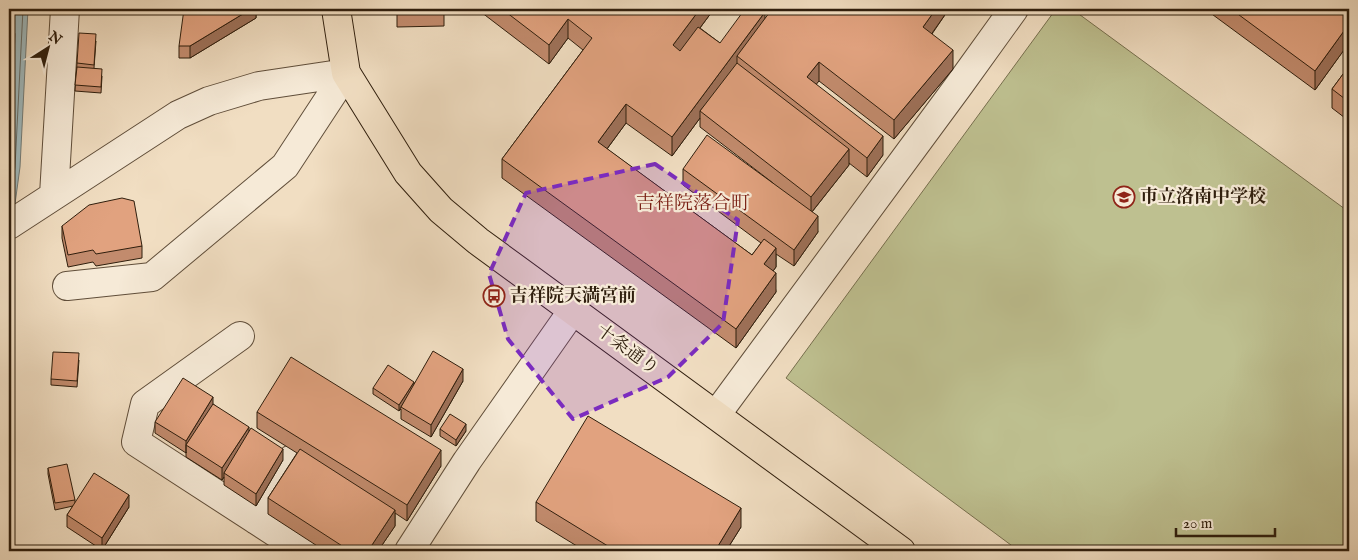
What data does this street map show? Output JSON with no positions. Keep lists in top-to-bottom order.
{
  "streets": {
    "main road": ["十条通り"]
  },
  "districts": ["吉祥院落合町"],
  "places": {
    "school or university": ["市立洛南中学校"],
    "bus stop": ["吉祥院天満宮前"]
  },
  "scale_bar": "20 m",
  "north": "top right"
}
